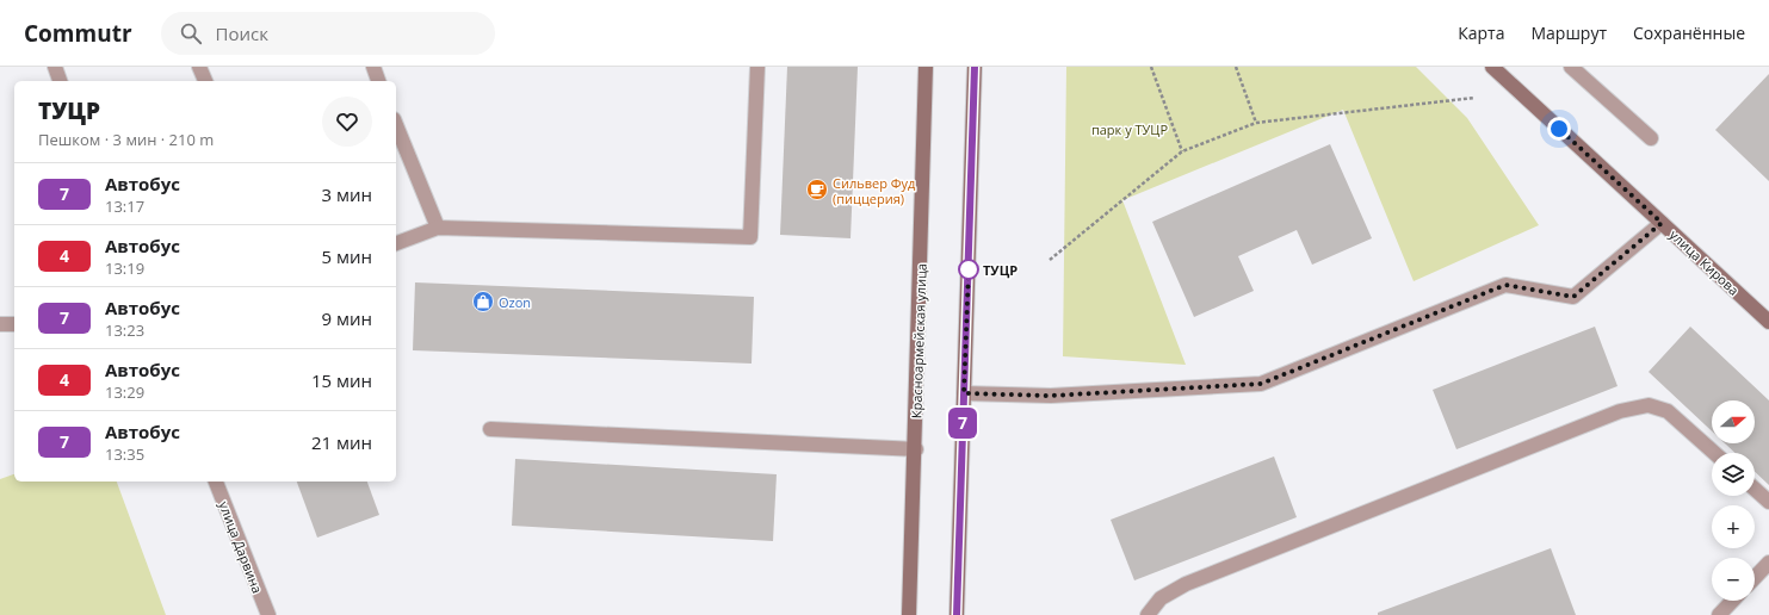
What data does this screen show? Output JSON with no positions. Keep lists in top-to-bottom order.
{
  "streets": {
    "main road": ["улица Кирова", "Красноармейская улица"],
    "lane": ["улица Дарвина"]
  },
  "parks": ["парк у ТУЦР"],
  "places": {
    "cafe": ["Сильвер Фуд (пиццерия)"],
    "other": ["ТУЦР"],
    "shop": ["Ozon"]
  },
  "lines": ["bus line 7"],
  "north": "right",
  "page": {
    "header": "Commutr",
    "search": "Поиск",
    "nav": ["Карта", "Маршрут", "Сохранённые"],
    "on_map": "7",
    "heading": ["ТУЦР", "Пешком · 3 мин · 210 m"],
    "list": [
      {
        "mark": "7",
        "name": "Автобус",
        "note": "13:17",
        "value": "3 мин"
      },
      {
        "mark": "4",
        "name": "Автобус",
        "note": "13:19",
        "value": "5 мин"
      },
      {
        "mark": "7",
        "name": "Автобус",
        "note": "13:23",
        "value": "9 мин"
      },
      {
        "mark": "4",
        "name": "Автобус",
        "note": "13:29",
        "value": "15 мин"
      },
      {
        "mark": "7",
        "name": "Автобус",
        "note": "13:35",
        "value": "21 мин"
      }
    ],
    "map_buttons": ["+", "−"]
  }
}
